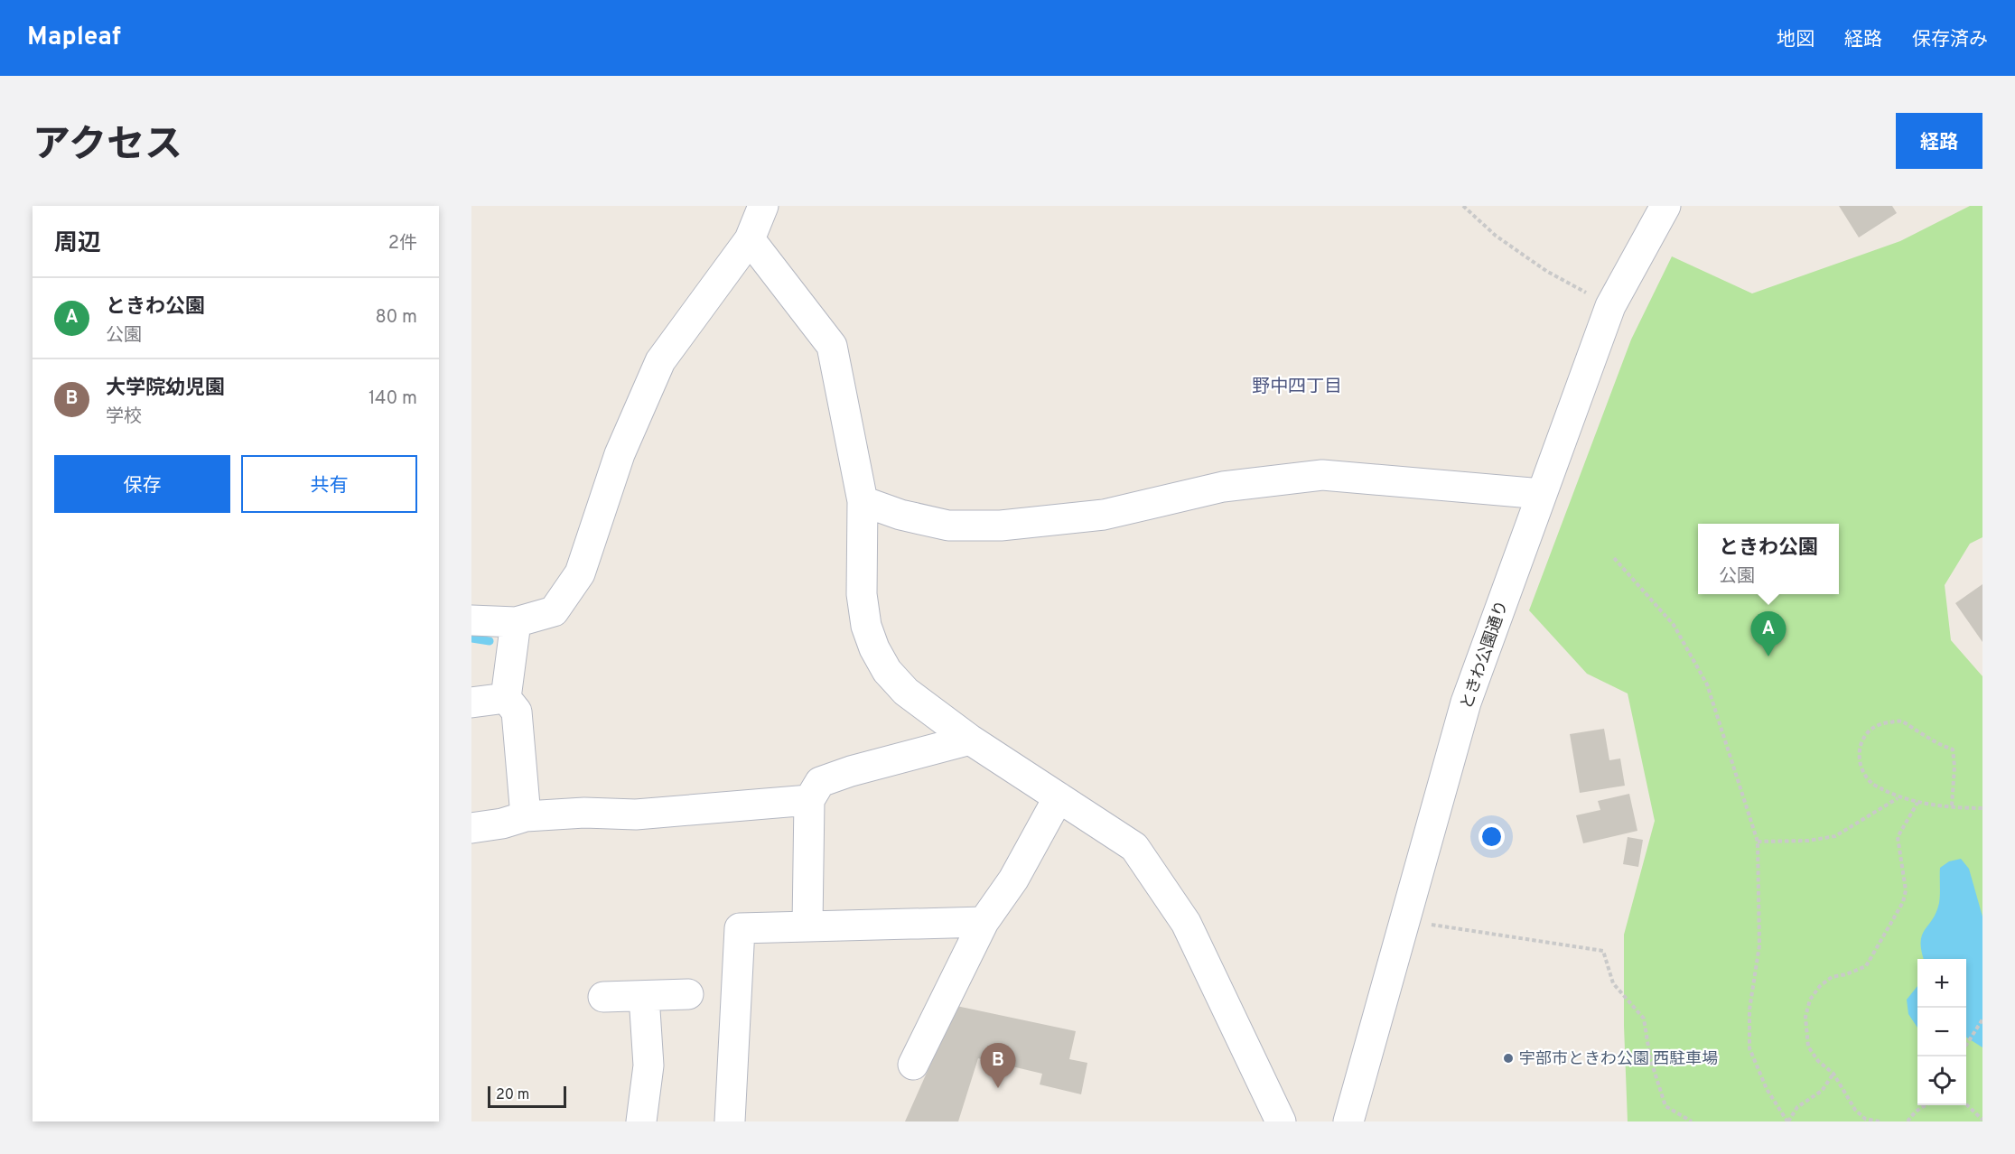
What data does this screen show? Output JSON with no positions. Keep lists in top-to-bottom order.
{
  "streets": {
    "street": ["ときわ公園通り"]
  },
  "districts": ["野中四丁目"],
  "places": ["宇部市ときわ公園 西駐車場"],
  "scale_bar": "20 m",
  "page": {
    "header": "Mapleaf",
    "nav": ["地図", "経路", "保存済み"],
    "title": "アクセス",
    "buttons": [
      "経路",
      ["保存", "共有"]
    ],
    "heading": ["周辺", "2件"],
    "list": [
      {
        "mark": "A",
        "name": "ときわ公園",
        "note": "公園",
        "value": "80 m"
      },
      {
        "mark": "B",
        "name": "大学院幼児園",
        "note": "学校",
        "value": "140 m"
      }
    ],
    "popup": ["ときわ公園", "公園"],
    "pins": ["A", "B"],
    "map_buttons": ["+", "−"],
    "scale": "20 m"
  }
}
